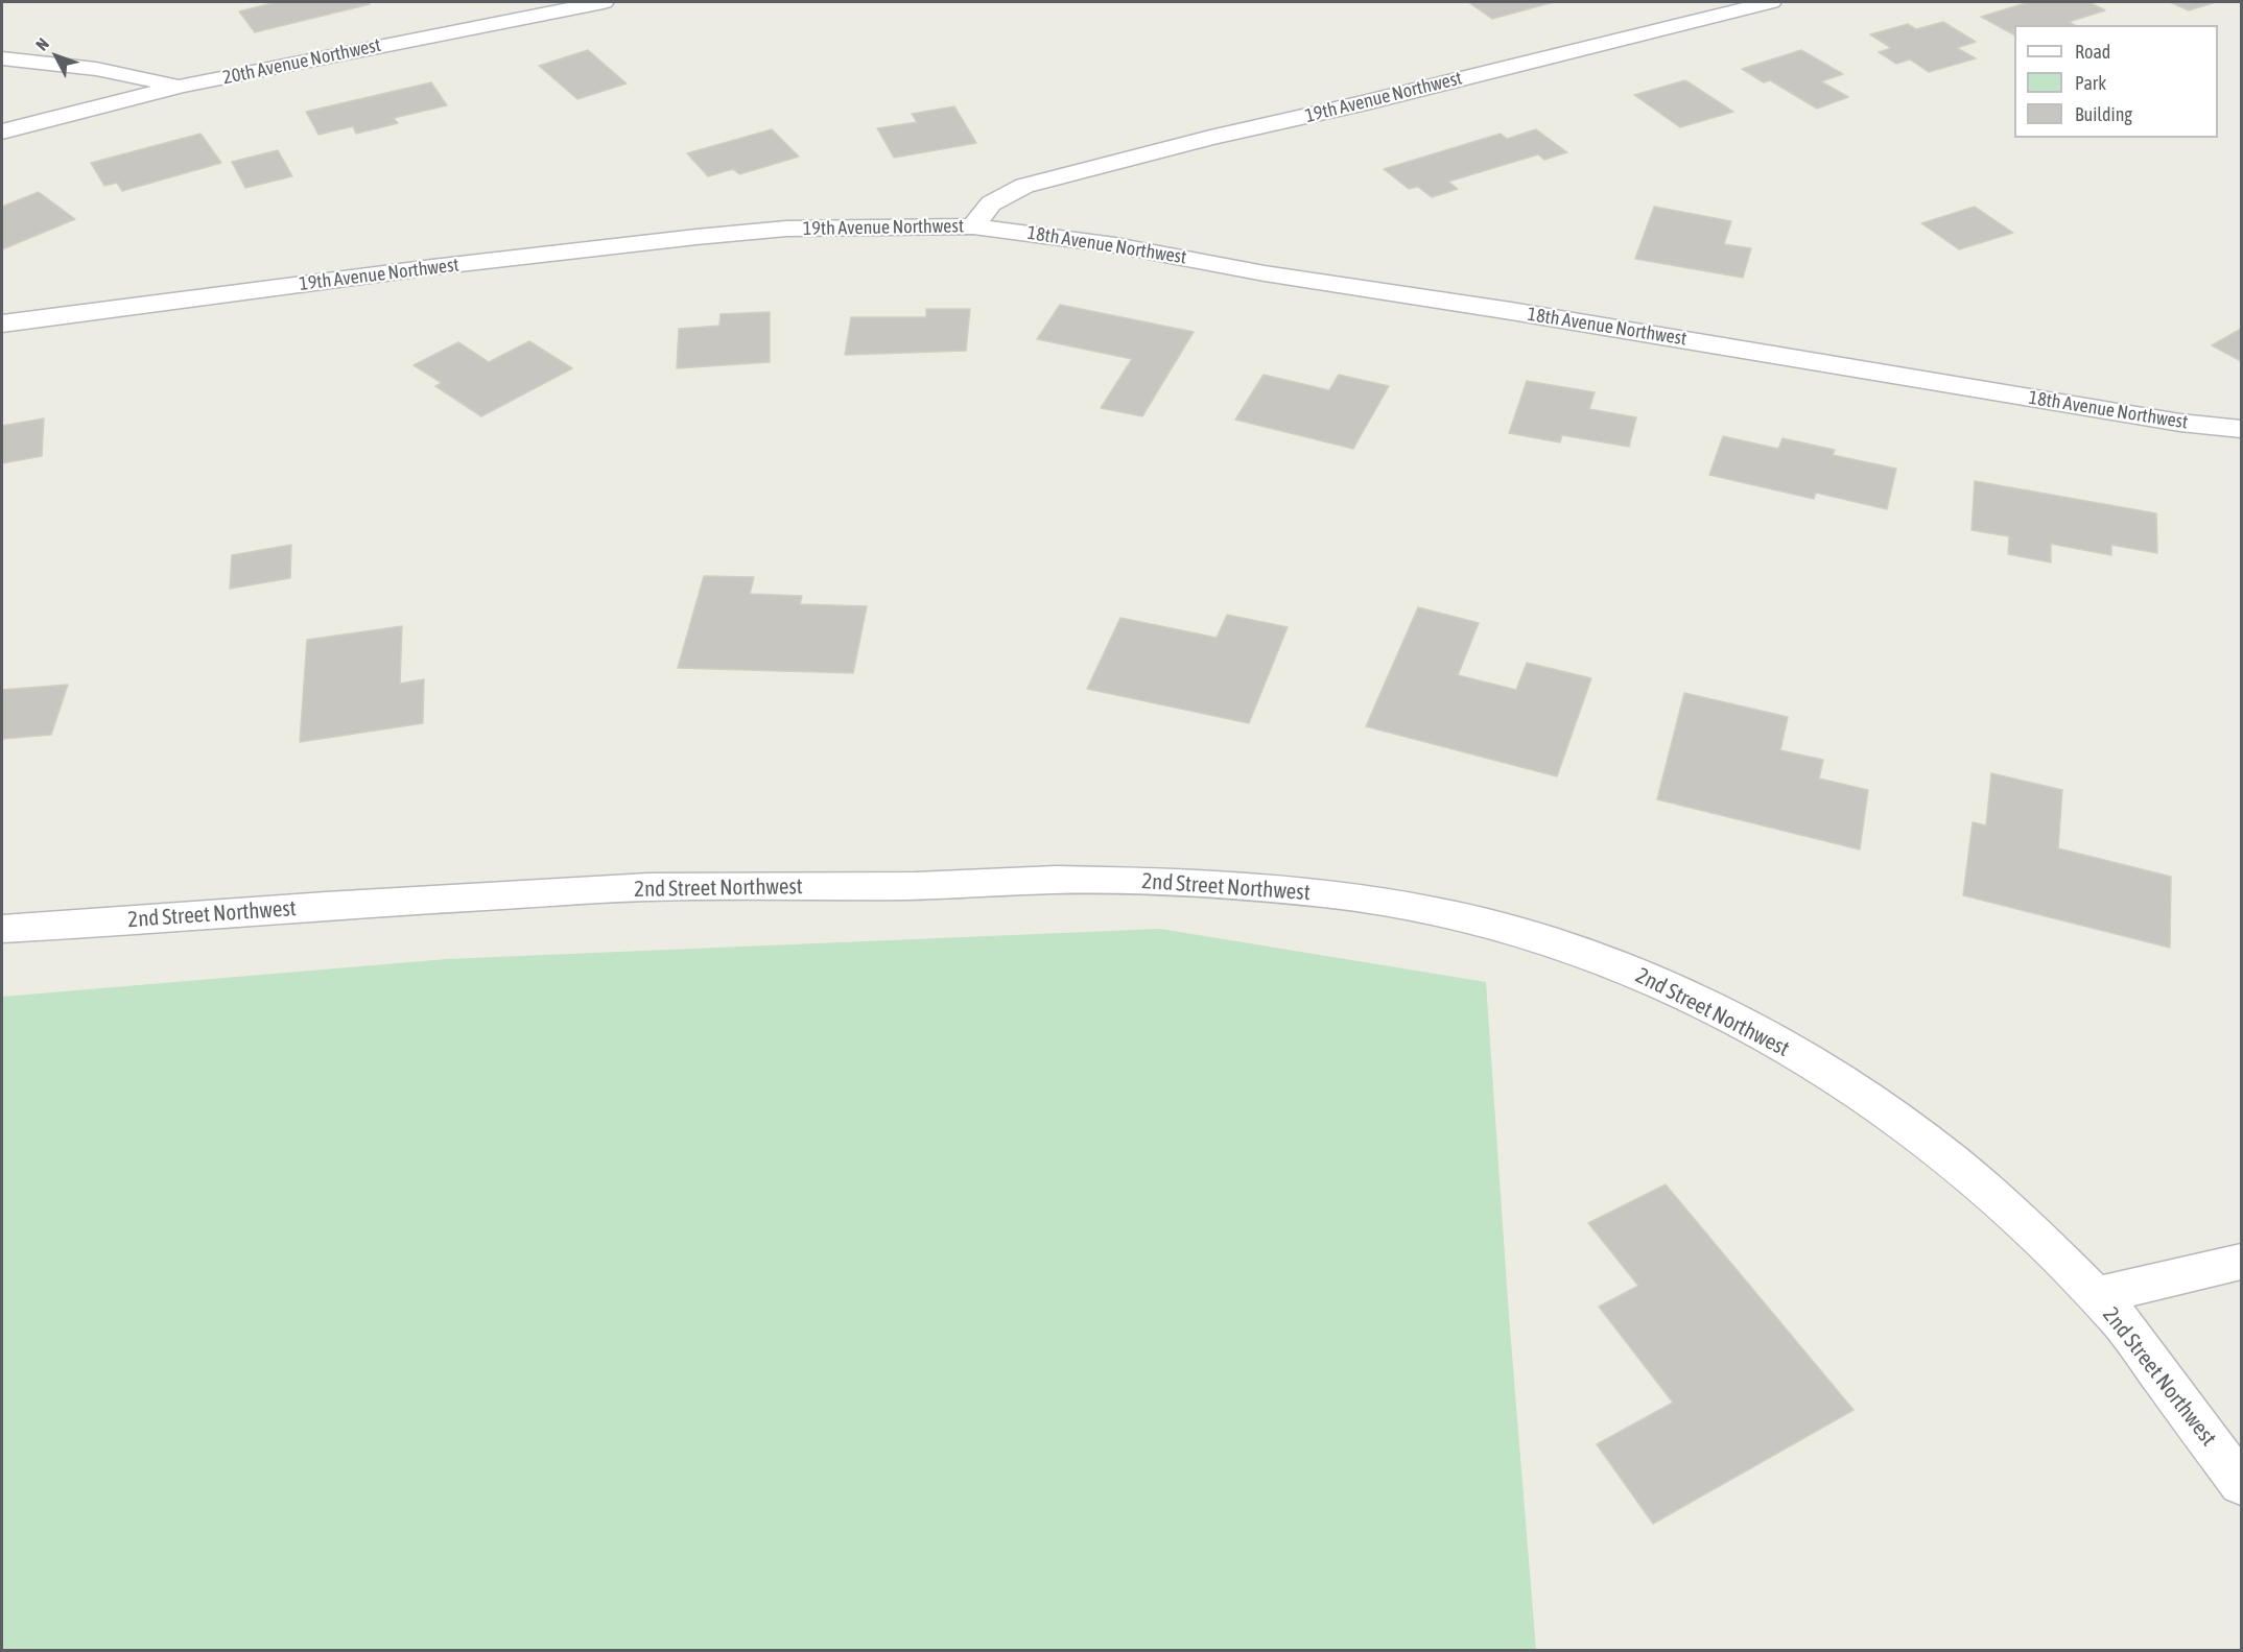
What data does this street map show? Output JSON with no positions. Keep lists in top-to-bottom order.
{
  "streets": {
    "street": [
      "20th Avenue Northwest",
      "19th Avenue Northwest",
      "18th Avenue Northwest",
      "2nd Street Northwest"
    ]
  },
  "crossings": [
    ["19th Avenue Northwest", "18th Avenue Northwest"]
  ],
  "legend": ["Road", "Park", "Building"],
  "north": "top left"
}
